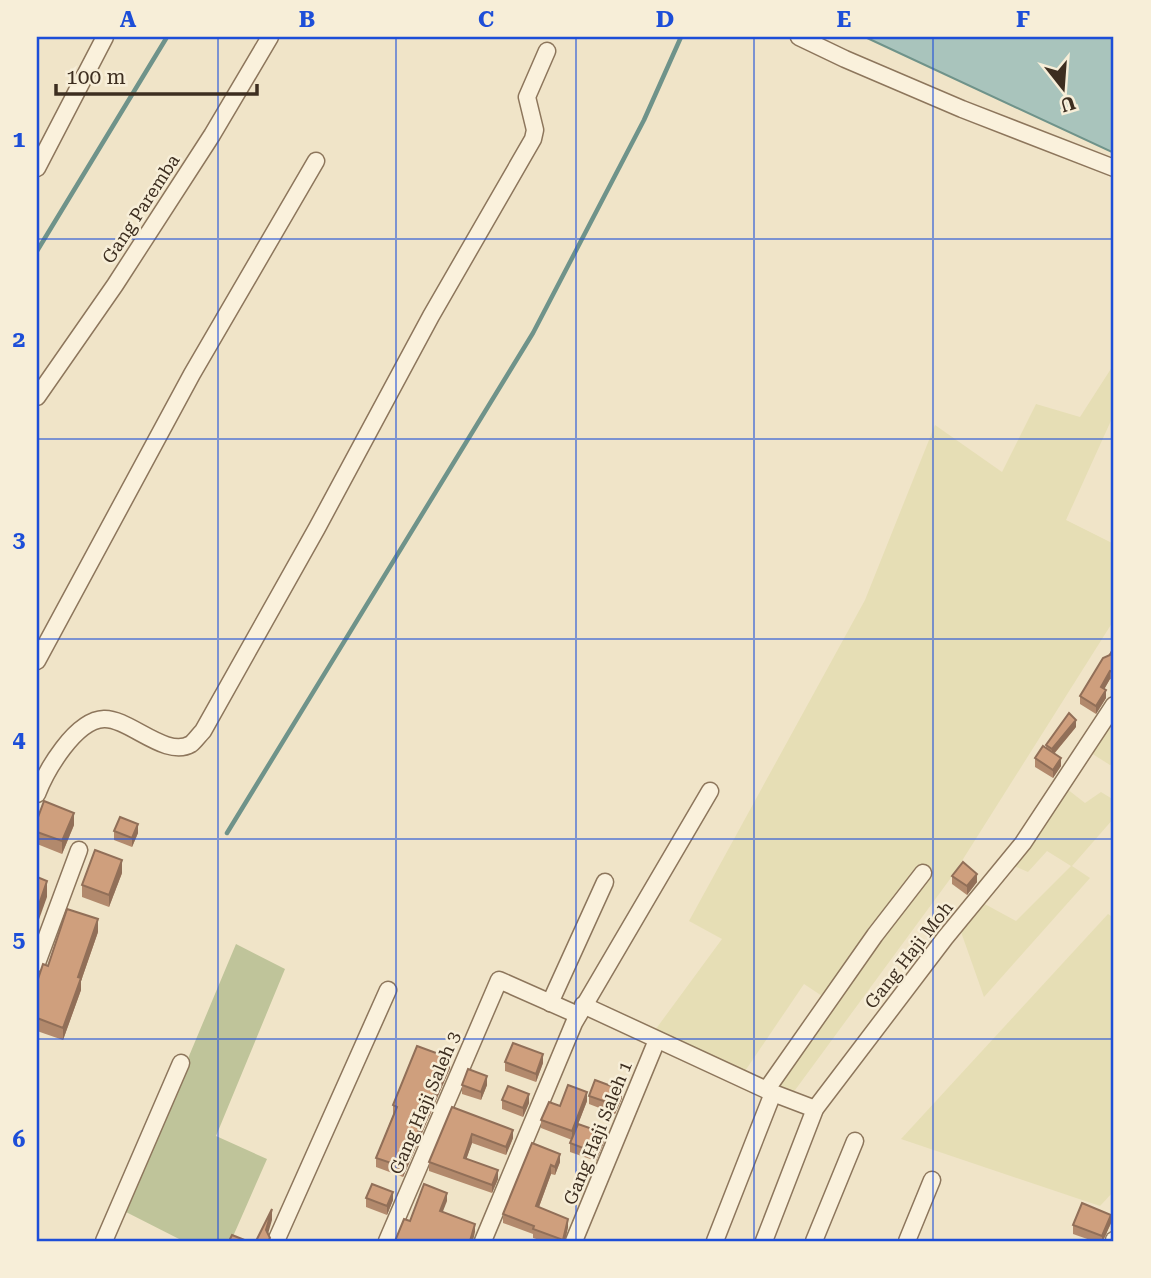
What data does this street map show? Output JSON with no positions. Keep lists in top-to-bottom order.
{
  "streets": {
    "street": [
      "Gang Paremba",
      "Gang Haji Moh",
      "Gang Haji Saleh 3",
      "Gang Haji Saleh 1"
    ]
  },
  "scale_bar": "100 m",
  "north": "bottom",
  "grid": {
    "columns": [
      "A",
      "B",
      "C",
      "D",
      "E",
      "F"
    ],
    "rows": [
      "1",
      "2",
      "3",
      "4",
      "5",
      "6"
    ]
  }
}
